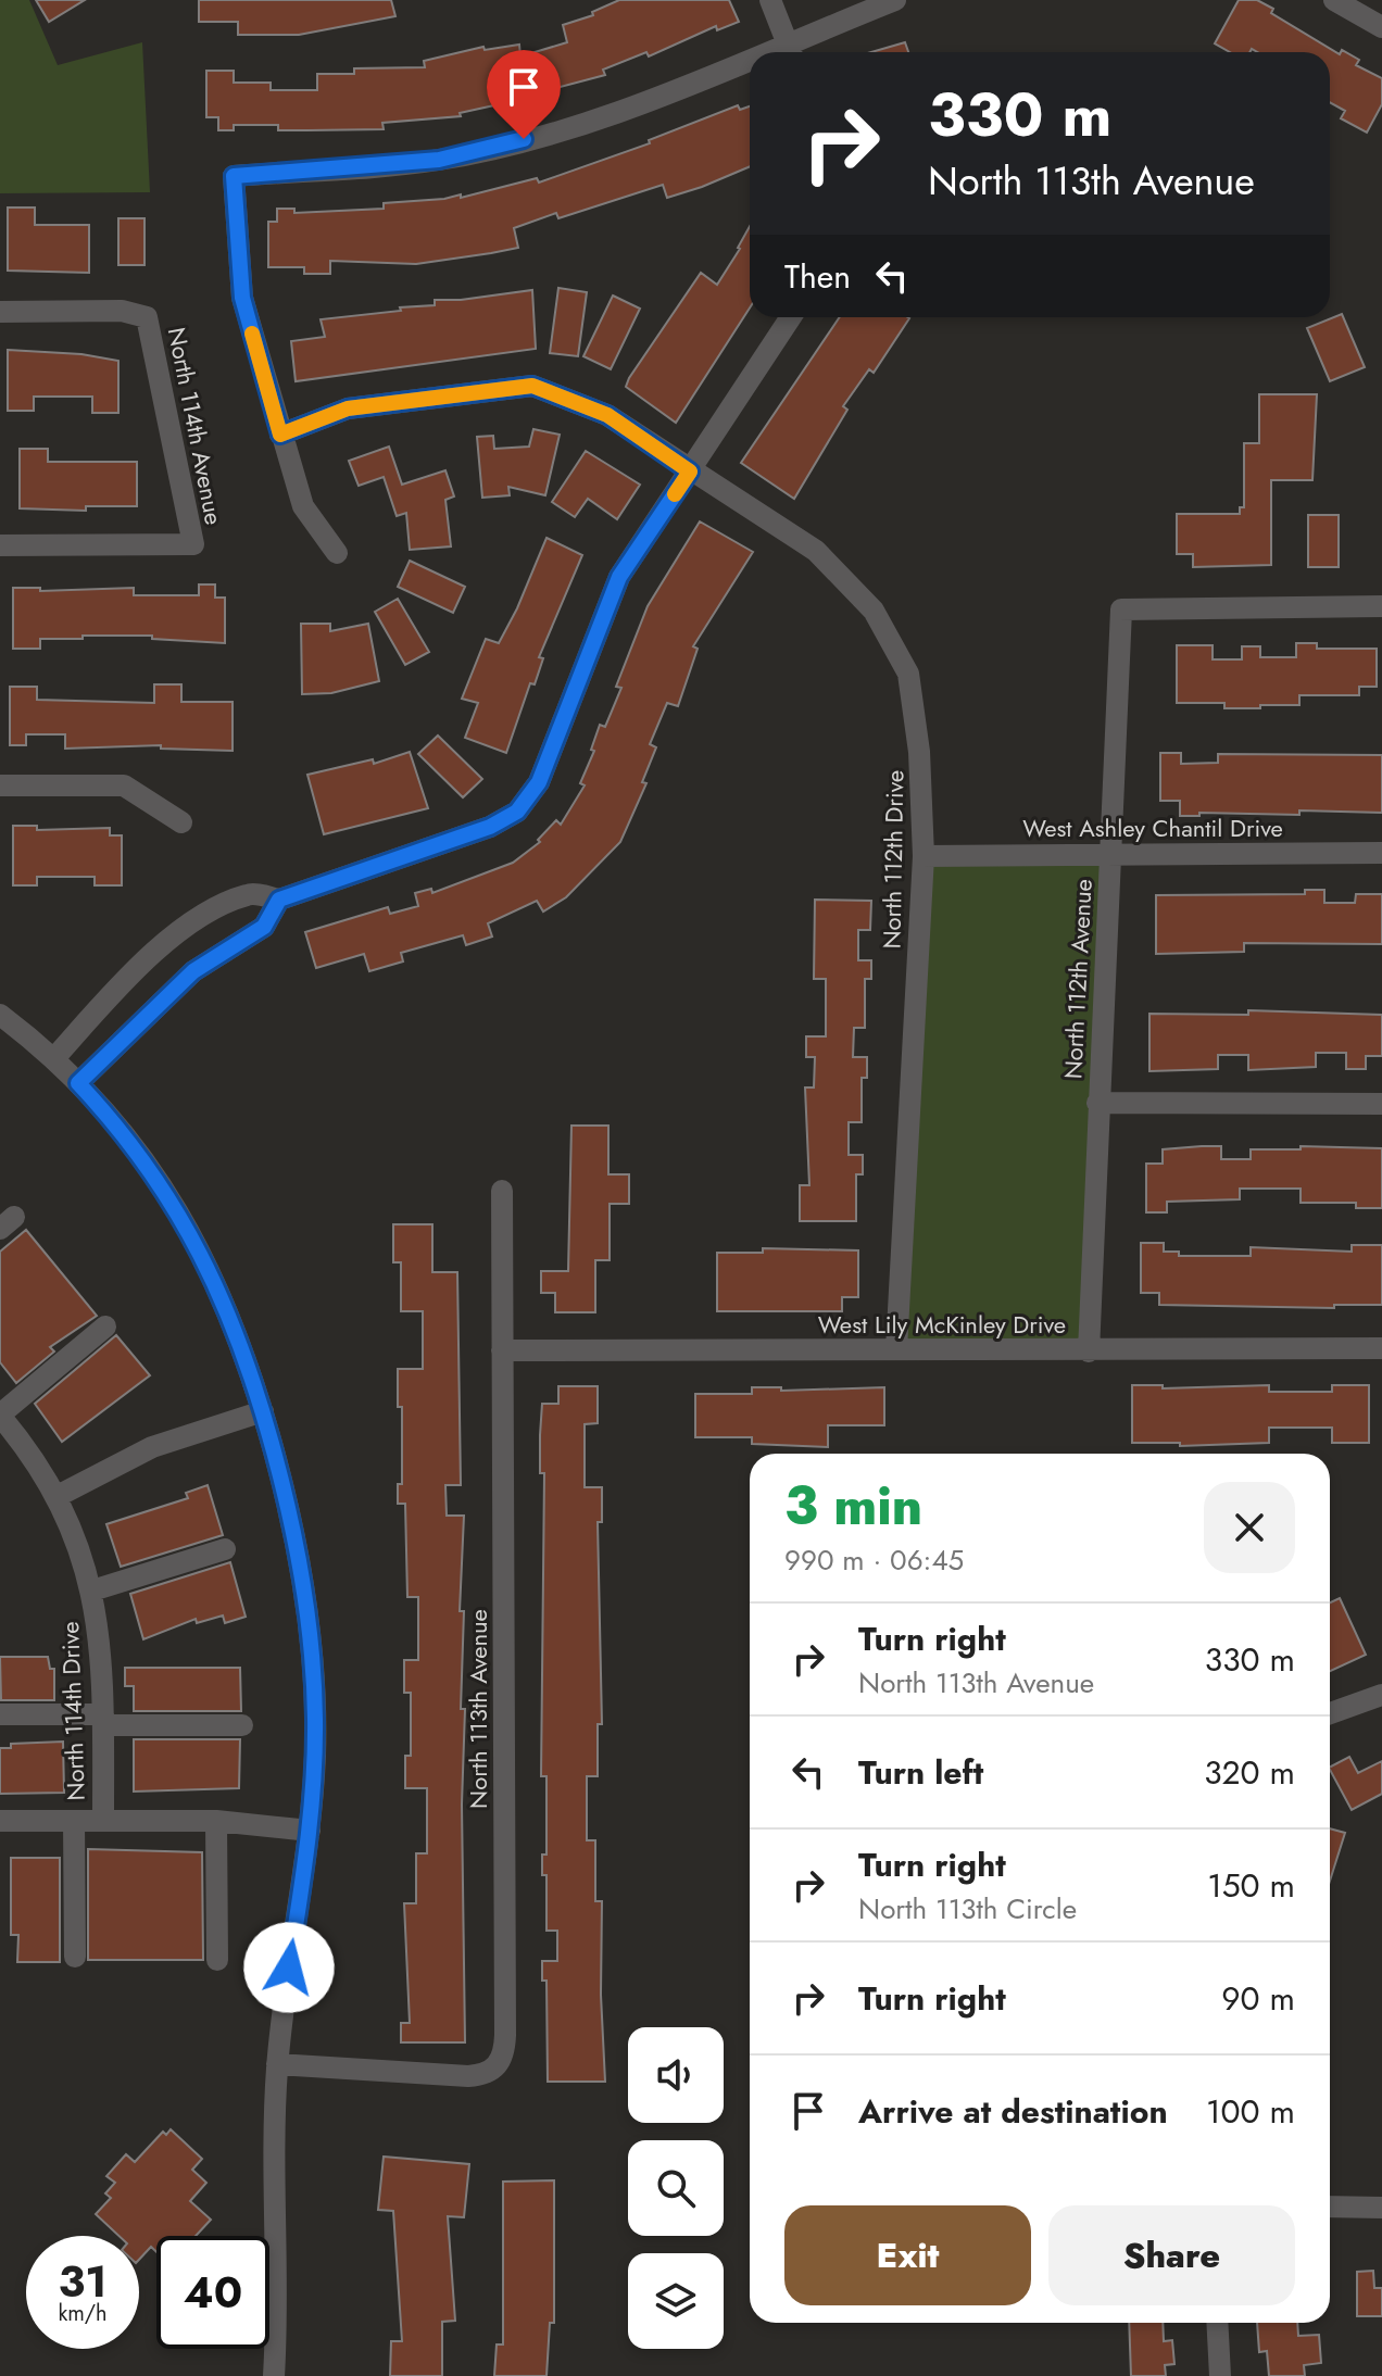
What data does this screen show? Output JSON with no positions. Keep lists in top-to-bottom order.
{
  "streets": {
    "street": [
      "North 114th Avenue",
      "West Ashley Chantil Drive",
      "North 112th Drive",
      "North 112th Avenue",
      "West Lily McKinley Drive",
      "North 113th Avenue",
      "North 114th Drive"
    ]
  },
  "crossings": [
    ["West Ashley Chantil Drive", "North 112th Drive"],
    ["West Ashley Chantil Drive", "North 112th Avenue"],
    ["North 112th Drive", "West Lily McKinley Drive"],
    ["North 112th Avenue", "West Lily McKinley Drive"],
    ["West Lily McKinley Drive", "North 113th Avenue"]
  ],
  "page": {
    "turn": ["330 m", "North 113th Avenue"],
    "then": "Then",
    "heading": ["3 min", "990 m · 06:45"],
    "list": [
      {
        "name": "Turn right",
        "note": "North 113th Avenue",
        "value": "330 m"
      },
      {
        "name": "Turn left",
        "value": "320 m"
      },
      {
        "name": "Turn right",
        "note": "North 113th Circle",
        "value": "150 m"
      },
      {
        "name": "Turn right",
        "value": "90 m"
      },
      {
        "name": "Arrive at destination",
        "value": "100 m"
      }
    ],
    "buttons": ["Exit", "Share"],
    "speed": "31 km/h",
    "limit": "40"
  }
}
